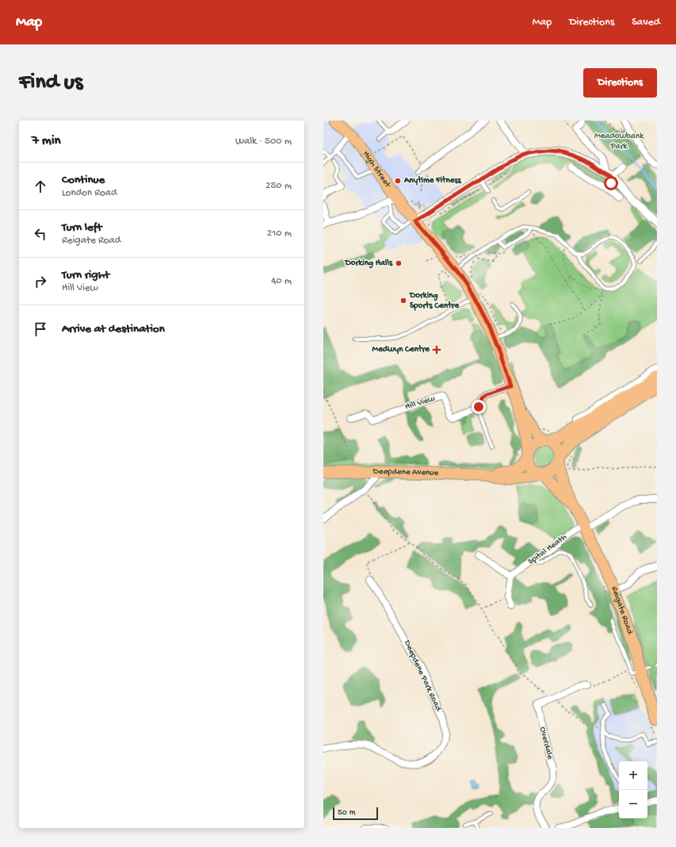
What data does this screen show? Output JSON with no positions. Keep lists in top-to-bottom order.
{
  "streets": {
    "highway": ["Deepdene Avenue"],
    "main road": ["High Street", "Reigate Road"],
    "street": [
      "Hill View",
      "Spital Heath",
      "Deepdene Park Road",
      "Overdale"
    ]
  },
  "crossings": [
    ["Spital Heath", "Reigate Road"]
  ],
  "parks": ["Meadowbank Park"],
  "places": {
    "other": ["Anytime Fitness", "Dorking Halls", "Dorking Sports Centre"],
    "health": ["Medwyn Centre"]
  },
  "scale_bar": "50 m",
  "page": {
    "header": "Map",
    "nav": ["Map", "Directions", "Saved"],
    "buttons": "Directions",
    "title": "Find us",
    "heading": ["7 min", "Walk · 500 m"],
    "list": [
      ["Continue", "London Road", "250 m"],
      ["Turn left", "Reigate Road", "210 m"],
      ["Turn right", "Hill View", "40 m"],
      "Arrive at destination"
    ],
    "map_buttons": ["+", "−"],
    "scale": "50 m"
  }
}
